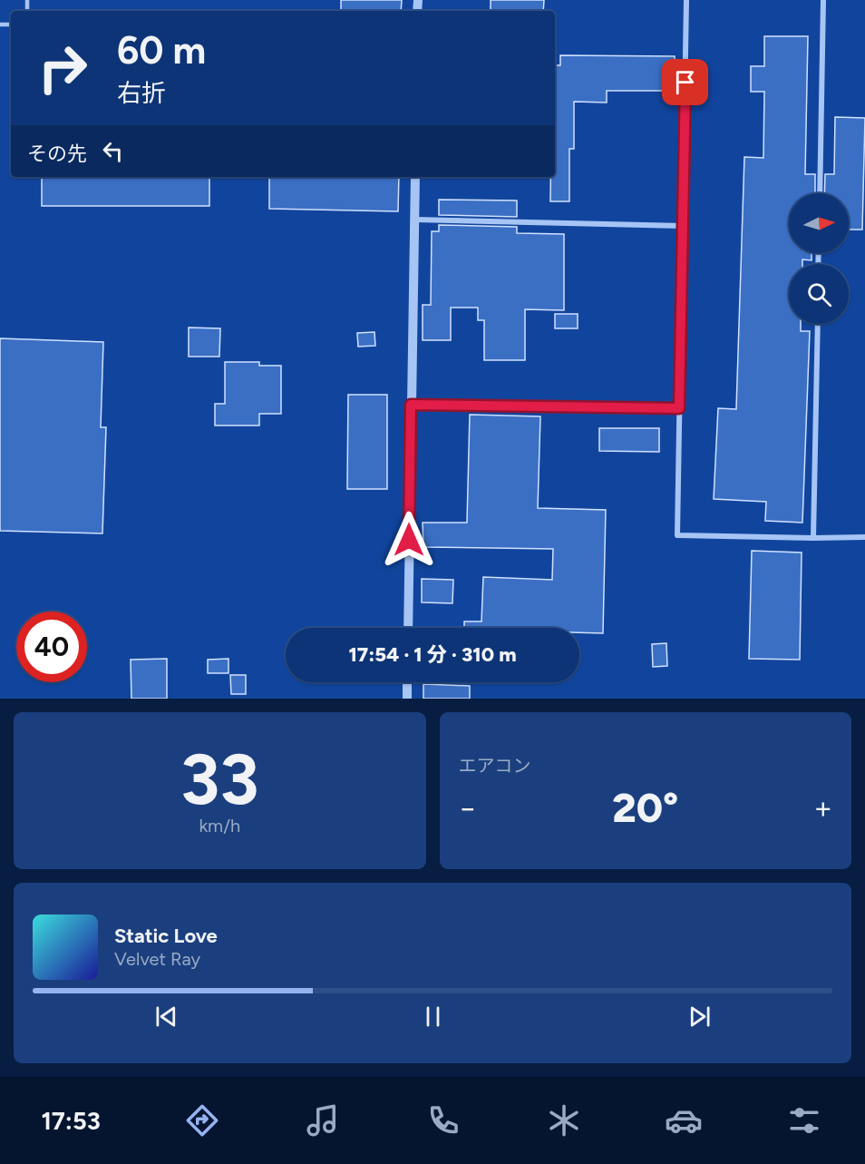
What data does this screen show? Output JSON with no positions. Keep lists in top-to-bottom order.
{
  "north": "right",
  "page": {
    "turn": ["60 m", "右折"],
    "then": "その先",
    "limit": "40",
    "trip": "17:54 · 1 分 · 310 m",
    "tile": [
      ["33", "km/h"],
      "エアコン"
    ],
    "heat": ["−", "20°", "+"],
    "song": ["Static Love", "Velvet Ray"],
    "tabs": "17:53"
  }
}
